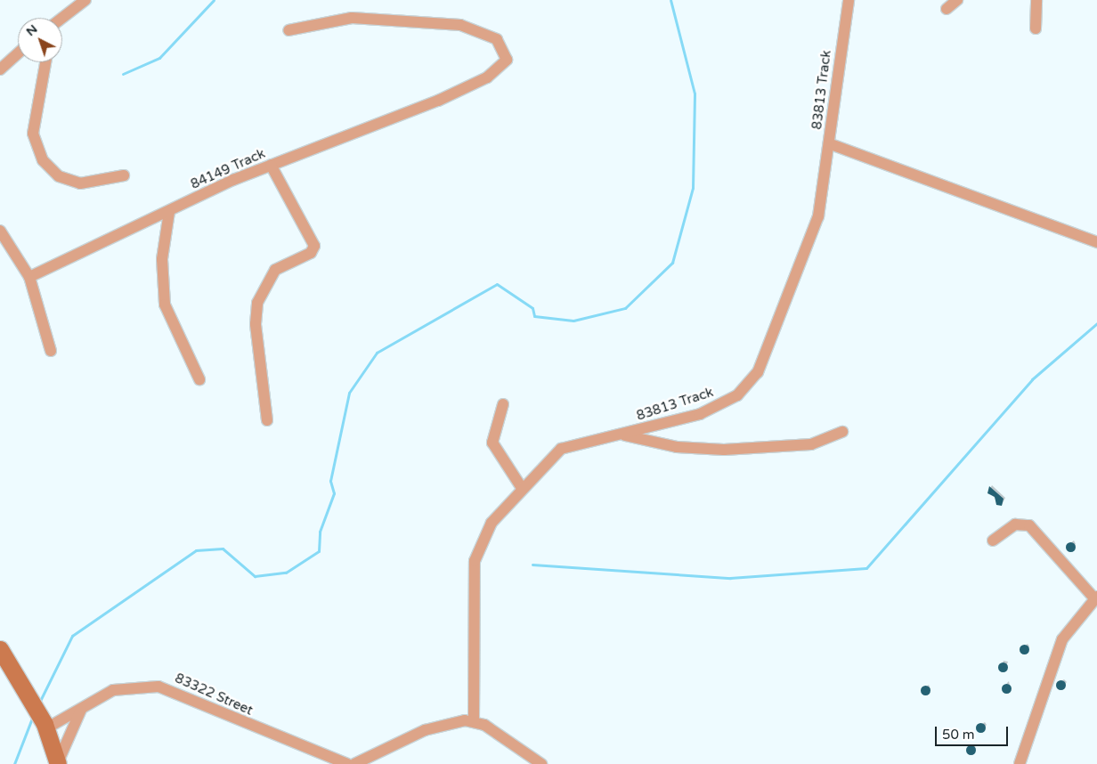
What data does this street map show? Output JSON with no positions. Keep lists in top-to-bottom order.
{
  "streets": {
    "street": ["83813 Track", "84149 Track", "83322 Street"]
  },
  "scale_bar": "50 m",
  "north": "top left"
}
